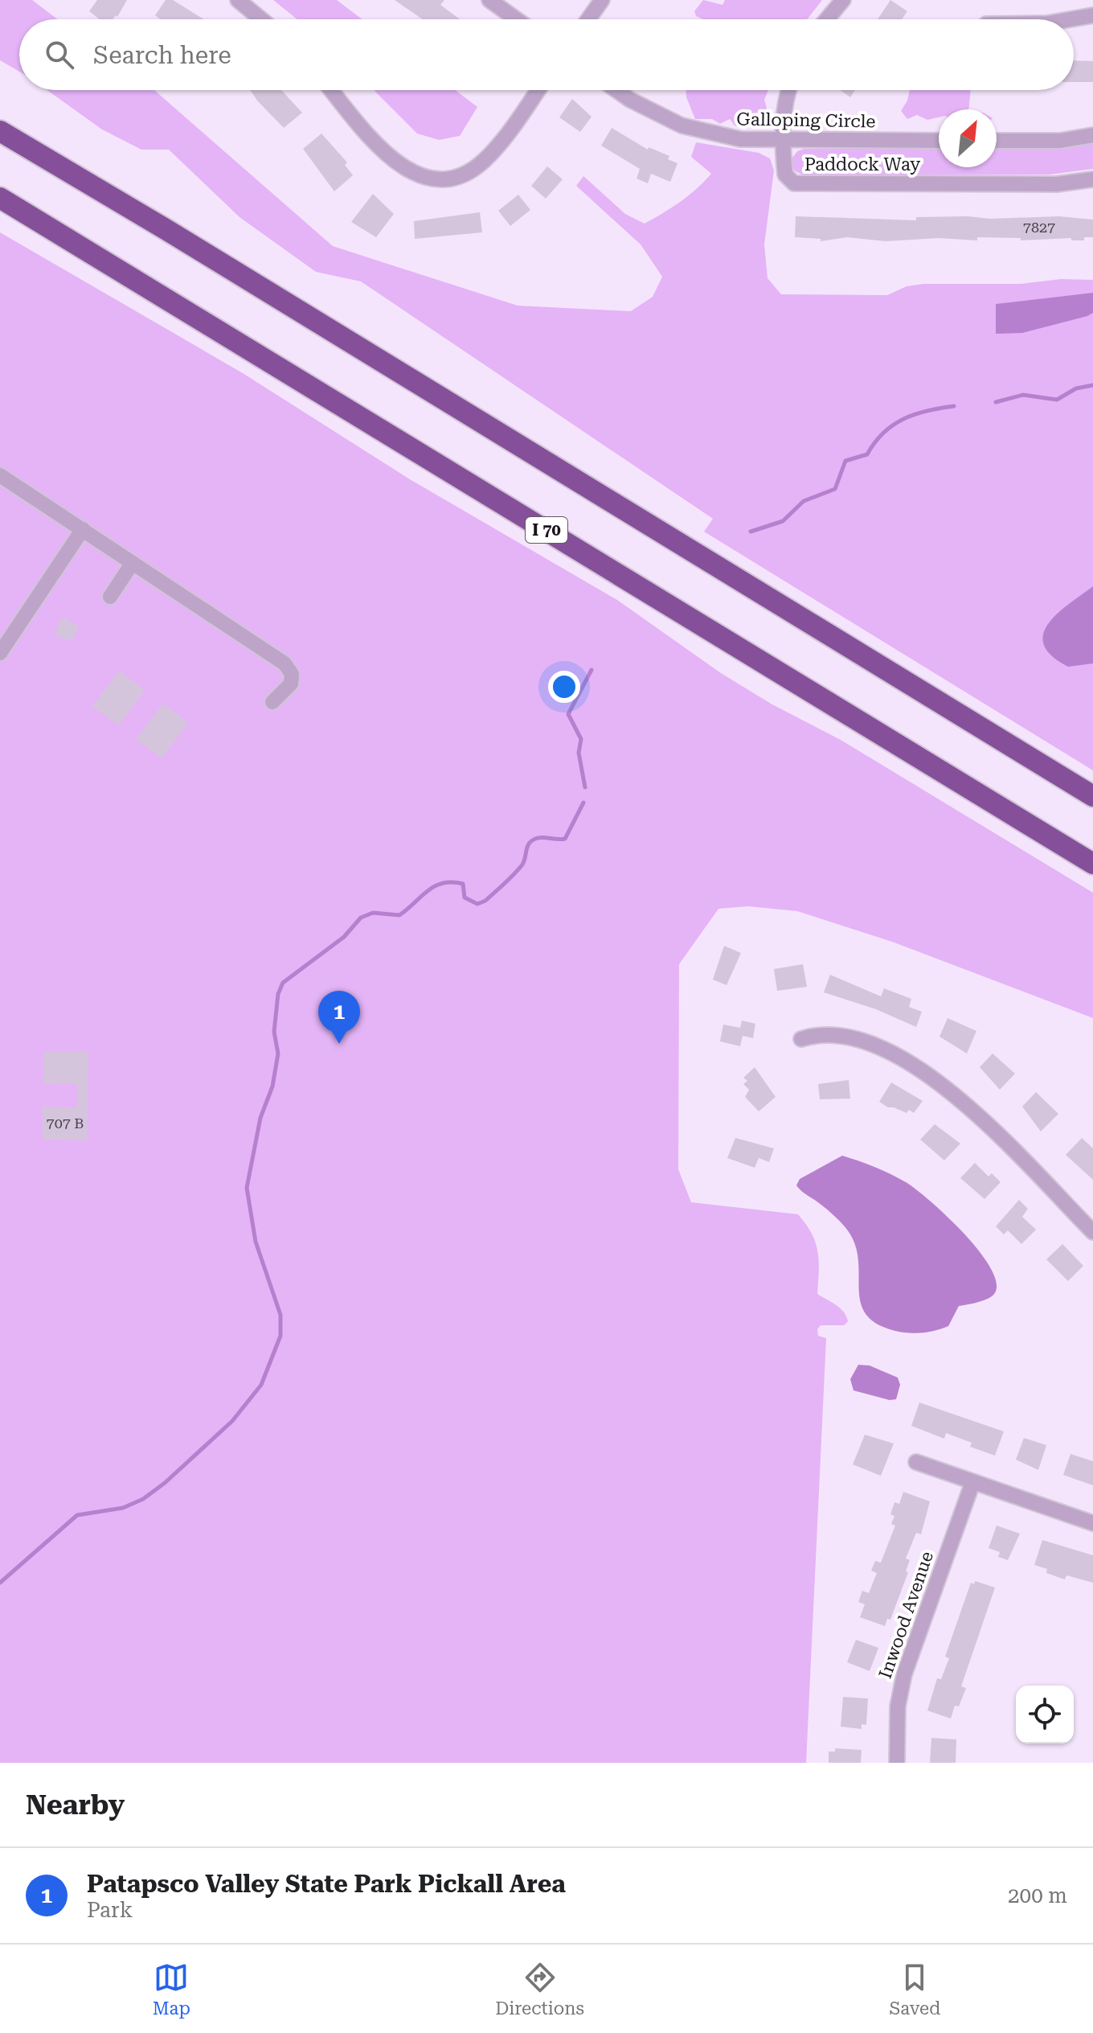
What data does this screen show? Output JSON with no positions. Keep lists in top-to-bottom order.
{
  "streets": {
    "highway": ["I 70"],
    "street": ["Galloping Circle", "Paddock Way", "Inwood Avenue"]
  },
  "crossings": [
    ["Galloping Circle", "Paddock Way"]
  ],
  "house_numbers": ["7827", "707 B"],
  "north": "top right",
  "page": {
    "search": "Search here",
    "pins": "1",
    "heading": "Nearby",
    "list": [
      {
        "mark": "1",
        "name": "Patapsco Valley State Park Pickall Area",
        "note": "Park",
        "value": "200 m"
      }
    ],
    "nav": ["Map", "Directions", "Saved"]
  }
}
